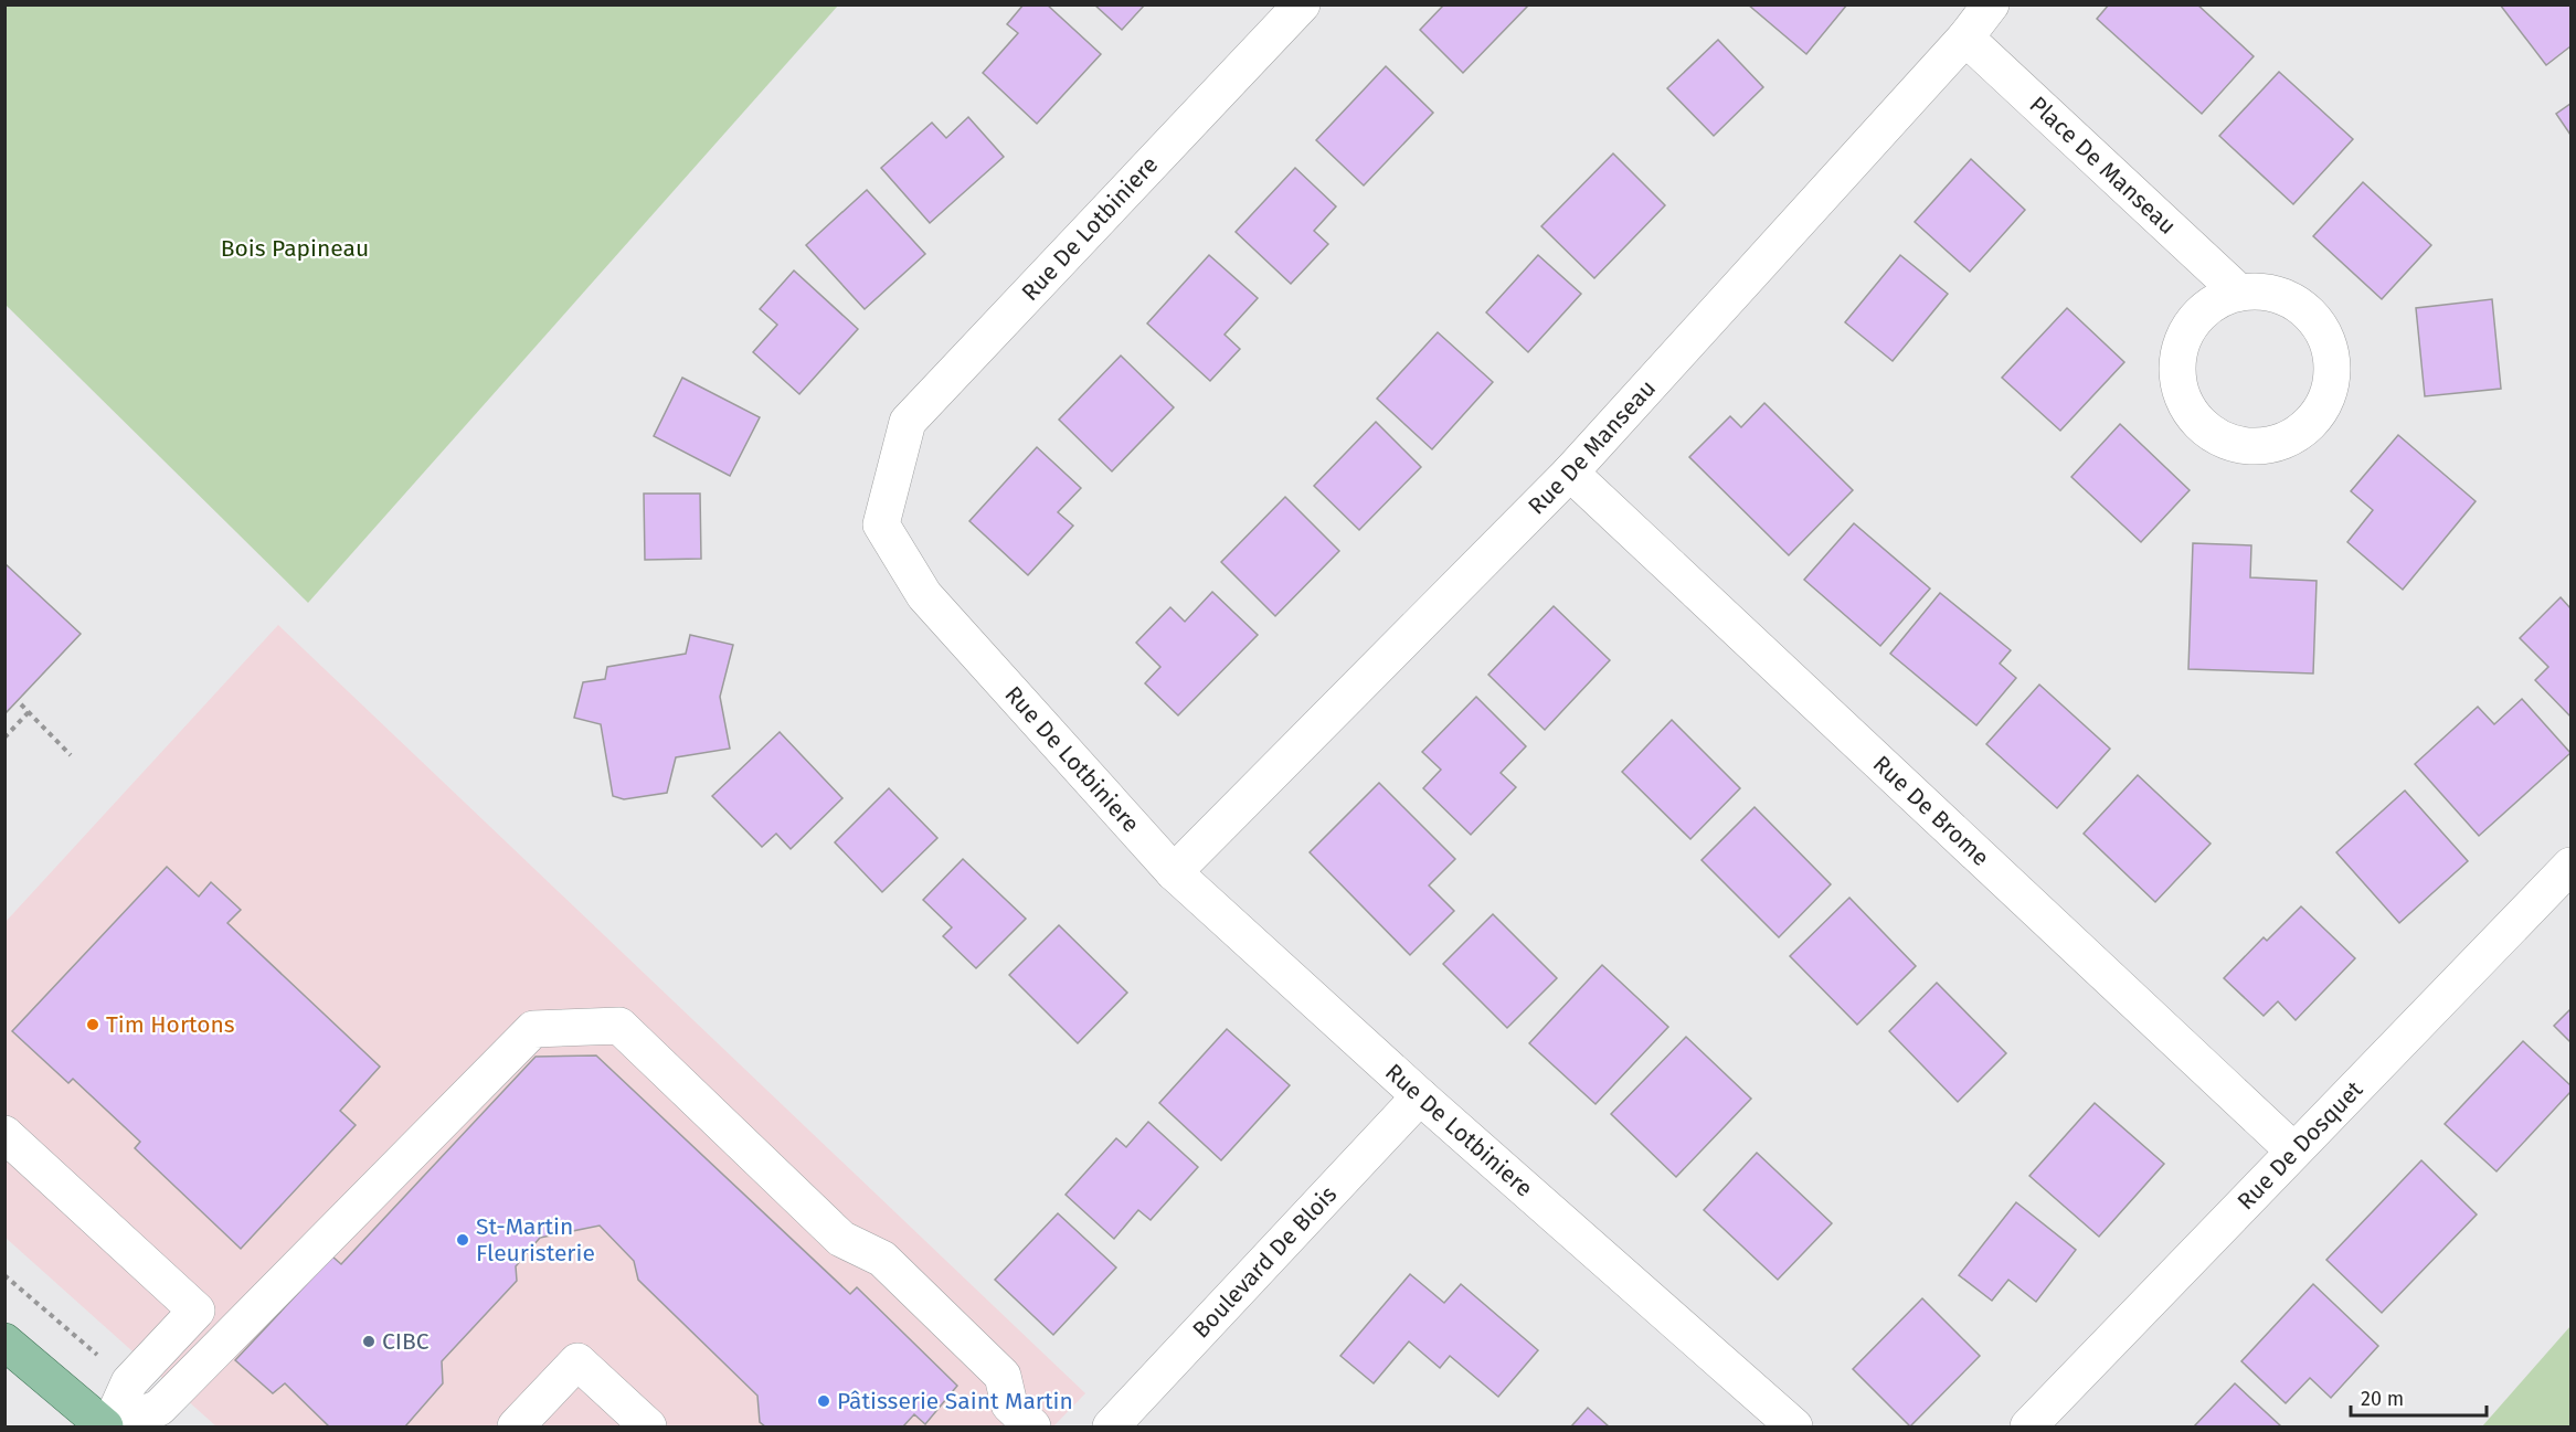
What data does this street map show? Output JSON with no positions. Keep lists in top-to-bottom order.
{
  "streets": {
    "street": [
      "Place De Manseau",
      "Rue De Lotbiniere",
      "Rue De Manseau",
      "Rue De Brome",
      "Rue De Dosquet",
      "Boulevard De Blois"
    ]
  },
  "crossings": [
    ["Place De Manseau", "Rue De Manseau"],
    ["Rue De Lotbiniere", "Rue De Manseau"],
    ["Rue De Lotbiniere", "Boulevard De Blois"],
    ["Rue De Manseau", "Rue De Brome"],
    ["Rue De Brome", "Rue De Dosquet"]
  ],
  "parks": ["Bois Papineau"],
  "places": [
    "Tim Hortons",
    "St-Martin Fleuristerie",
    "CIBC",
    "Pâtisserie Saint Martin"
  ],
  "scale_bar": "20 m"
}
